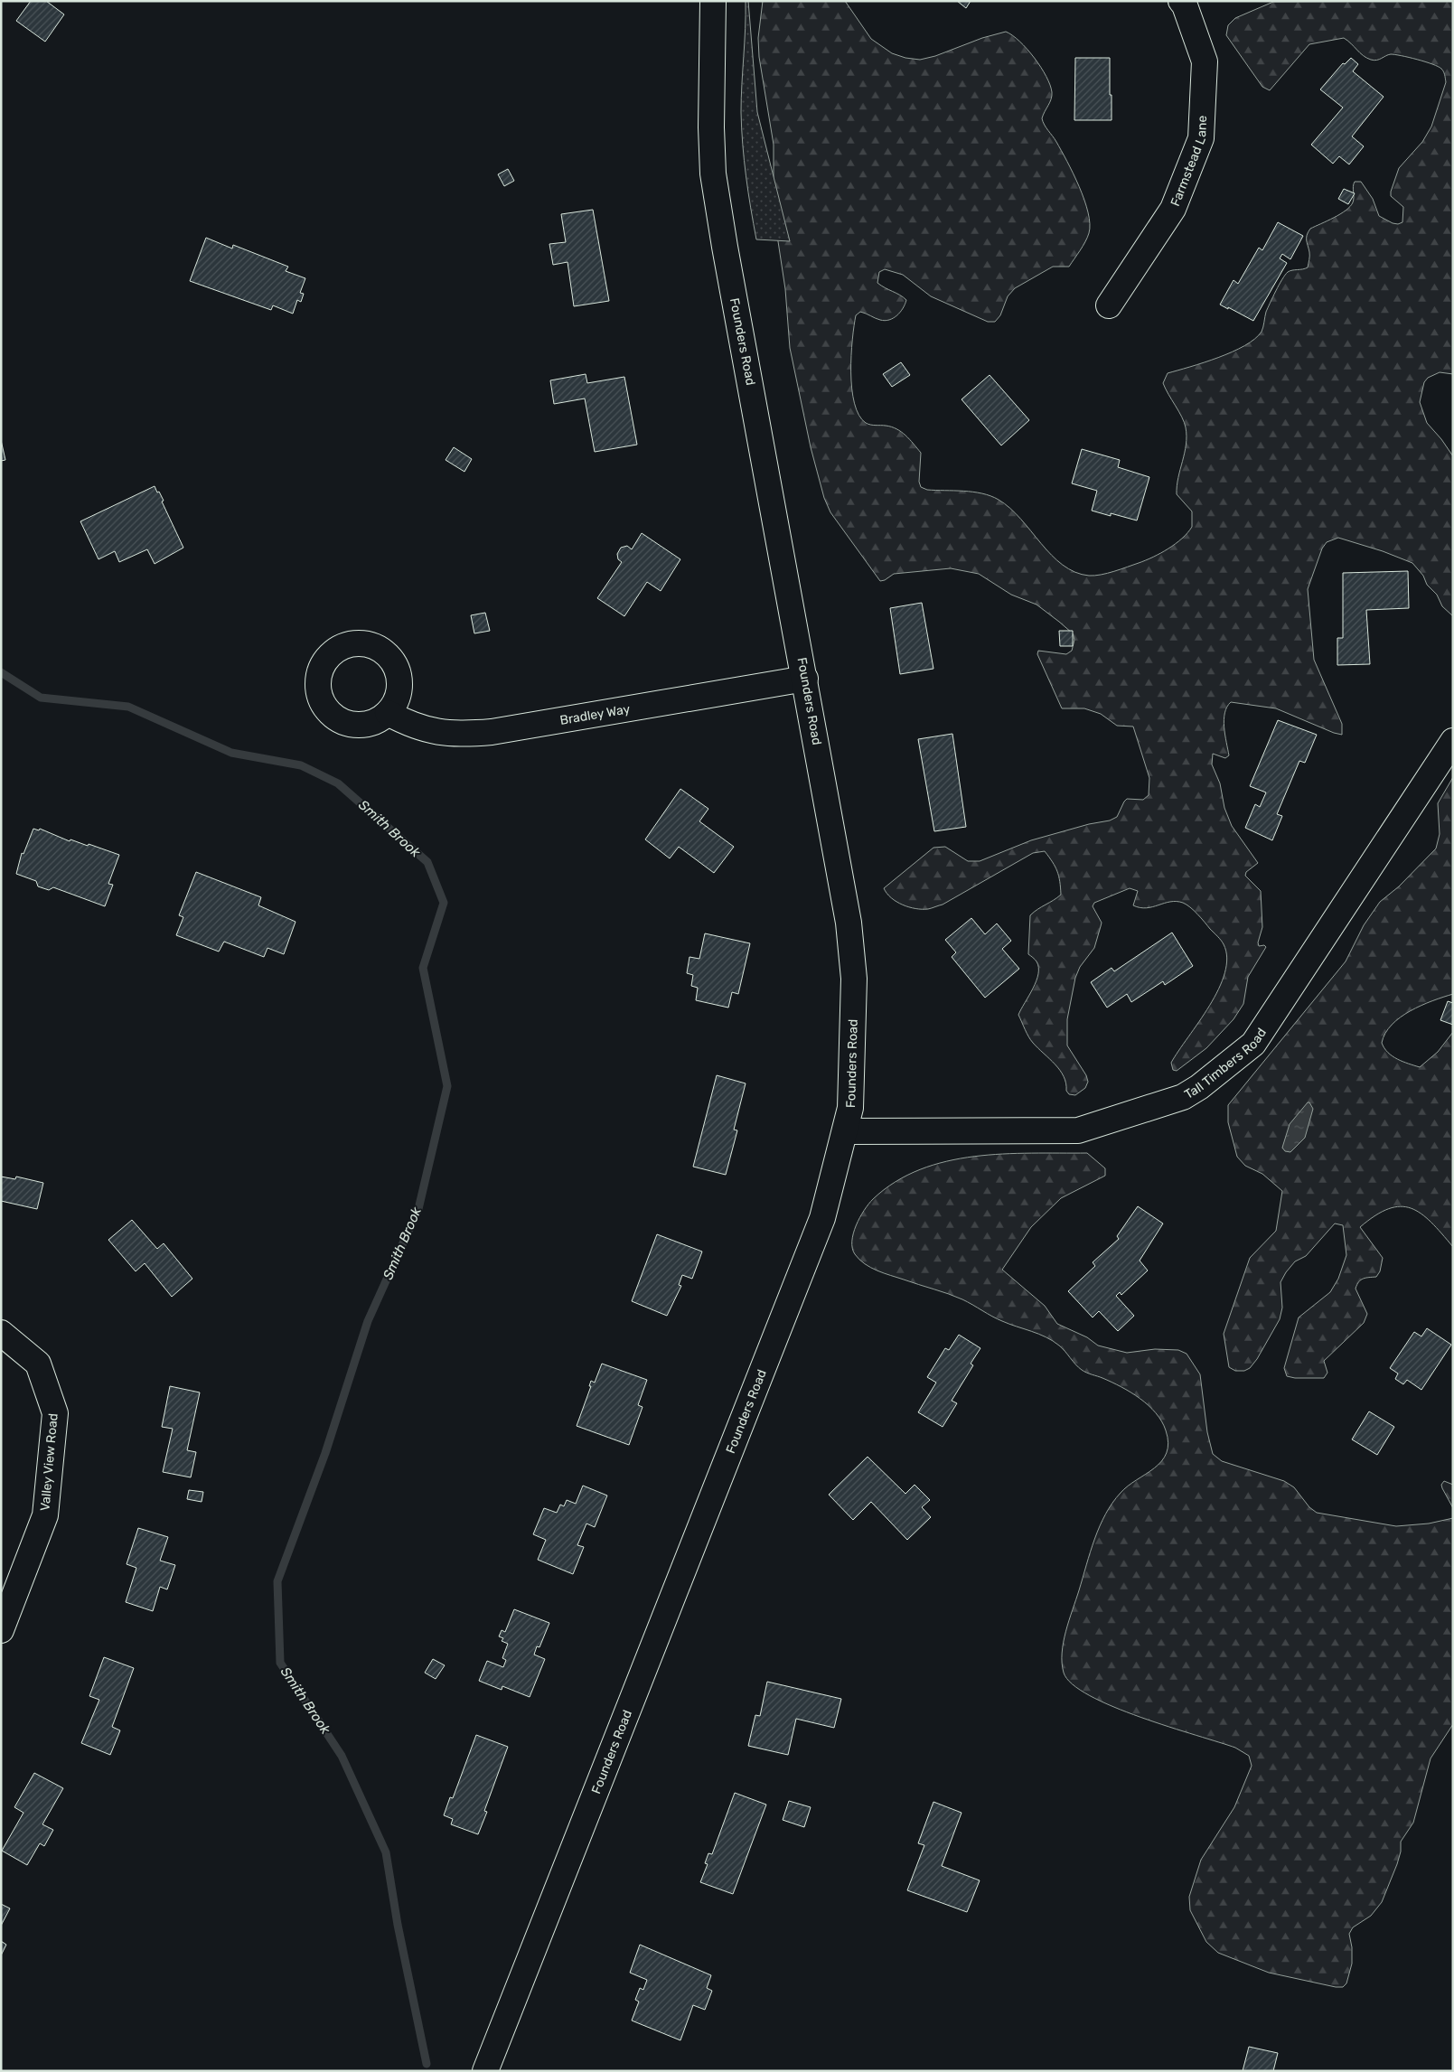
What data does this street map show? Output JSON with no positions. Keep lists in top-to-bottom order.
{
  "streets": {
    "street": [
      "Farmstead Lane",
      "Founders Road",
      "Bradley Way",
      "Tall Timbers Road",
      "Valley View Road"
    ]
  },
  "crossings": [
    ["Founders Road", "Bradley Way"],
    ["Founders Road", "Tall Timbers Road"]
  ],
  "water": ["Smith Brook"]
}
